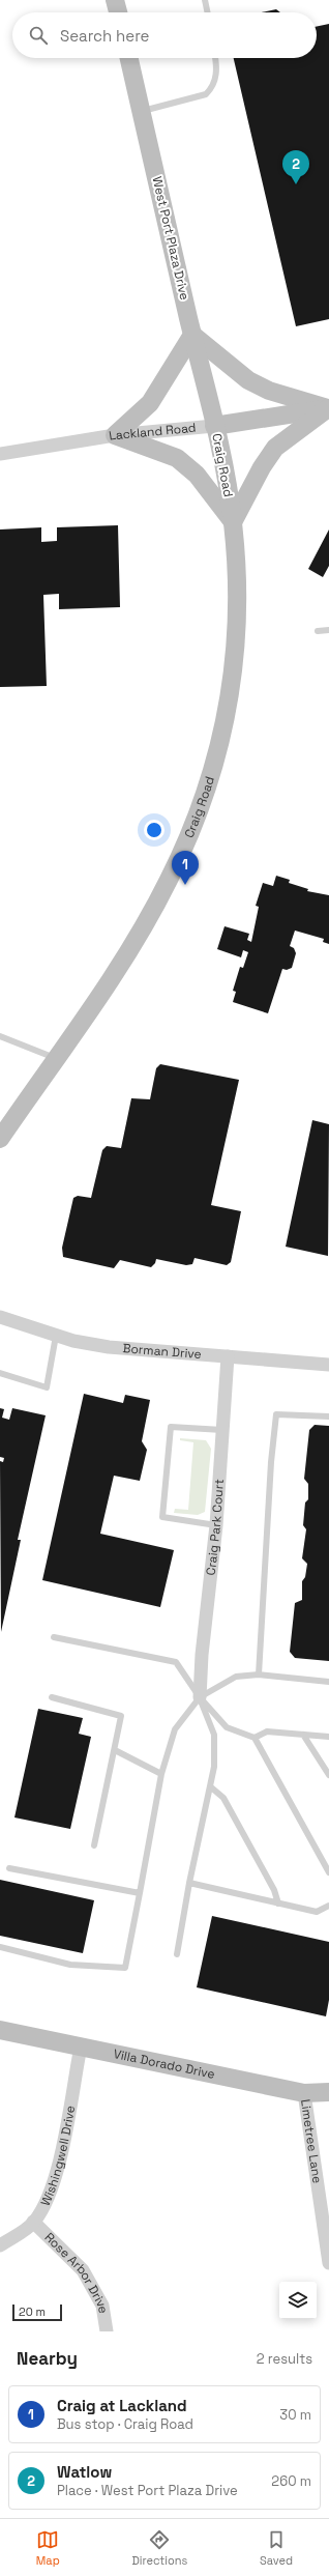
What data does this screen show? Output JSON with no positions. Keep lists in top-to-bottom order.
{
  "streets": {
    "main road": [
      "West Port Plaza Drive",
      "Lackland Road",
      "Craig Road",
      "Villa Dorado Drive"
    ],
    "street": [
      "Borman Drive",
      "Craig Park Court",
      "Limetree Lane",
      "Wishingwell Drive",
      "Rose Arbor Drive"
    ]
  },
  "crossings": [
    ["West Port Plaza Drive", "Lackland Road"],
    ["West Port Plaza Drive", "Craig Road"],
    ["Lackland Road", "Craig Road"],
    ["Borman Drive", "Craig Park Court"],
    ["Villa Dorado Drive", "Limetree Lane"],
    ["Villa Dorado Drive", "Wishingwell Drive"],
    ["Wishingwell Drive", "Rose Arbor Drive"]
  ],
  "scale_bar": "20 m",
  "page": {
    "search": "Search here",
    "pins": ["2", "1"],
    "scale": "20 m",
    "heading": ["Nearby", "2 results"],
    "list": [
      {
        "mark": "1",
        "name": "Craig at Lackland",
        "note": "Bus stop · Craig Road",
        "value": "30 m"
      },
      {
        "mark": "2",
        "name": "Watlow",
        "note": "Place · West Port Plaza Drive",
        "value": "260 m"
      }
    ],
    "nav": ["Map", "Directions", "Saved"]
  }
}
